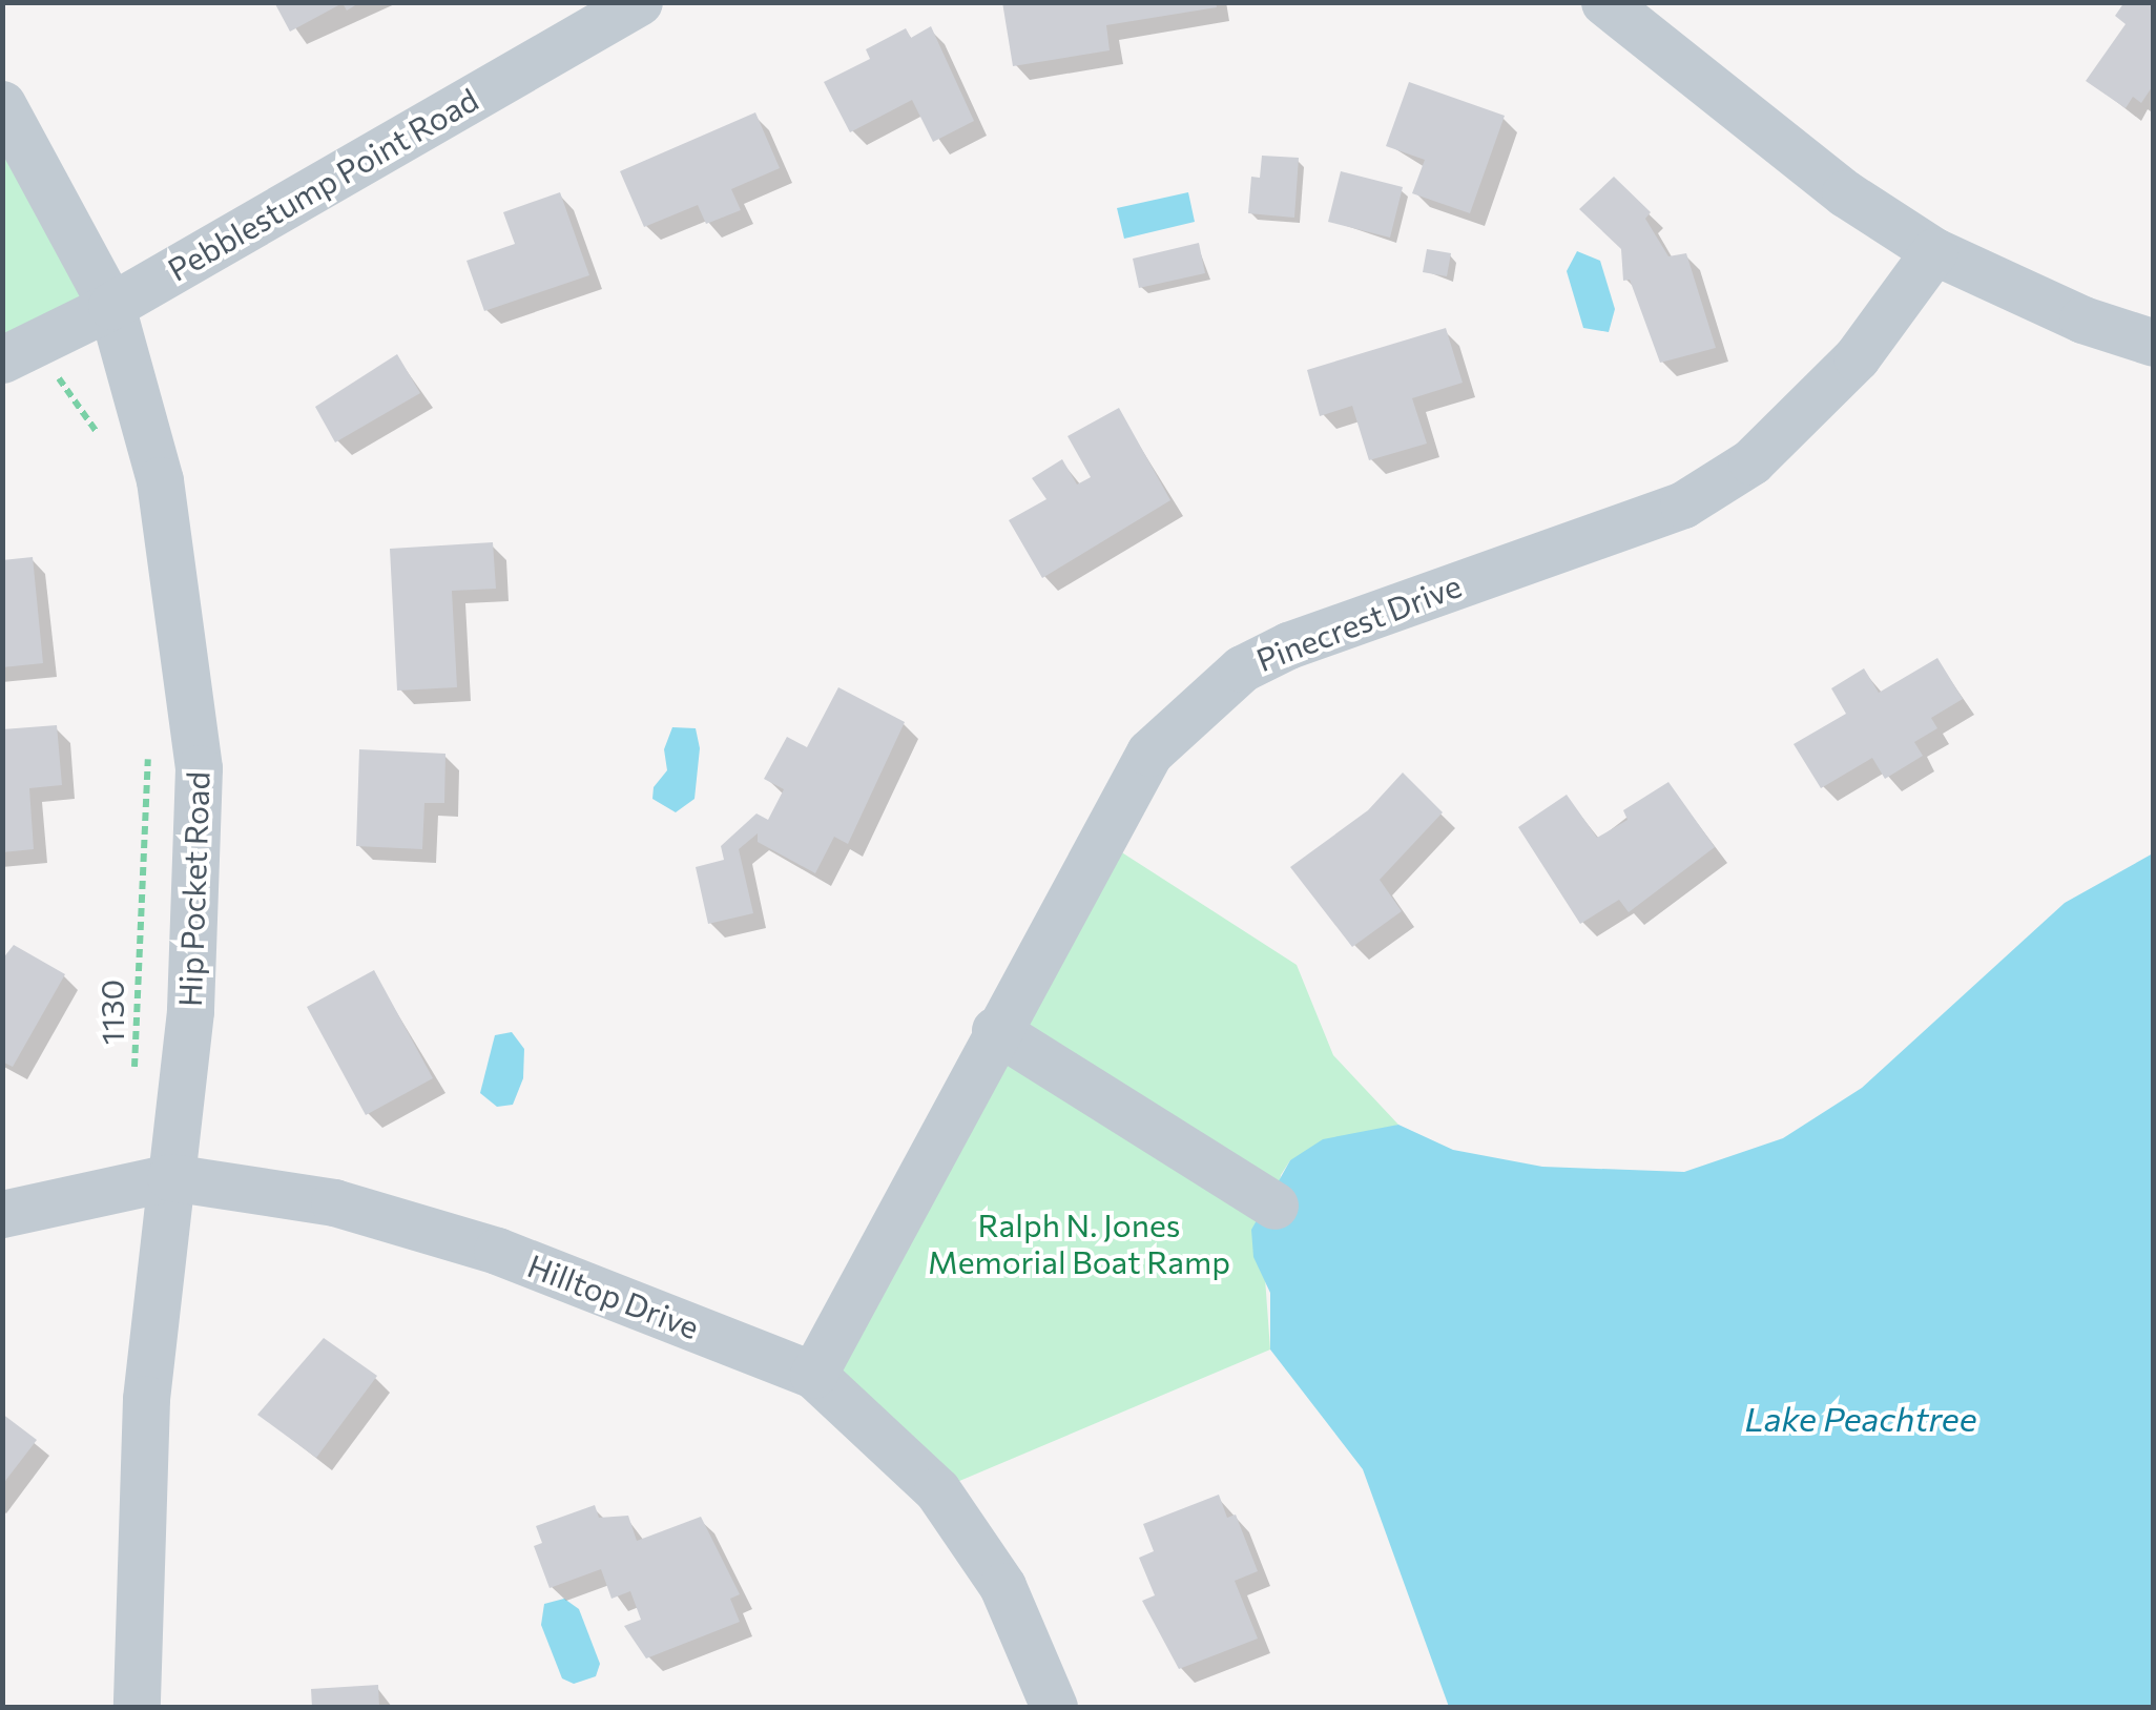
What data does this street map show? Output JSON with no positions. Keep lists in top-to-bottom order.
{
  "streets": {
    "street": [
      "Pebblestump Point Road",
      "Pinecrest Drive",
      "Hip Pocket Road",
      "Hilltop Drive"
    ],
    "path": ["1130"]
  },
  "crossings": [
    ["Pebblestump Point Road", "Hip Pocket Road"],
    ["Pinecrest Drive", "Hilltop Drive"],
    ["Hip Pocket Road", "Hilltop Drive"]
  ],
  "water": ["Lake Peachtree"],
  "parks": ["Ralph N. Jones Memorial Boat Ramp"]
}
